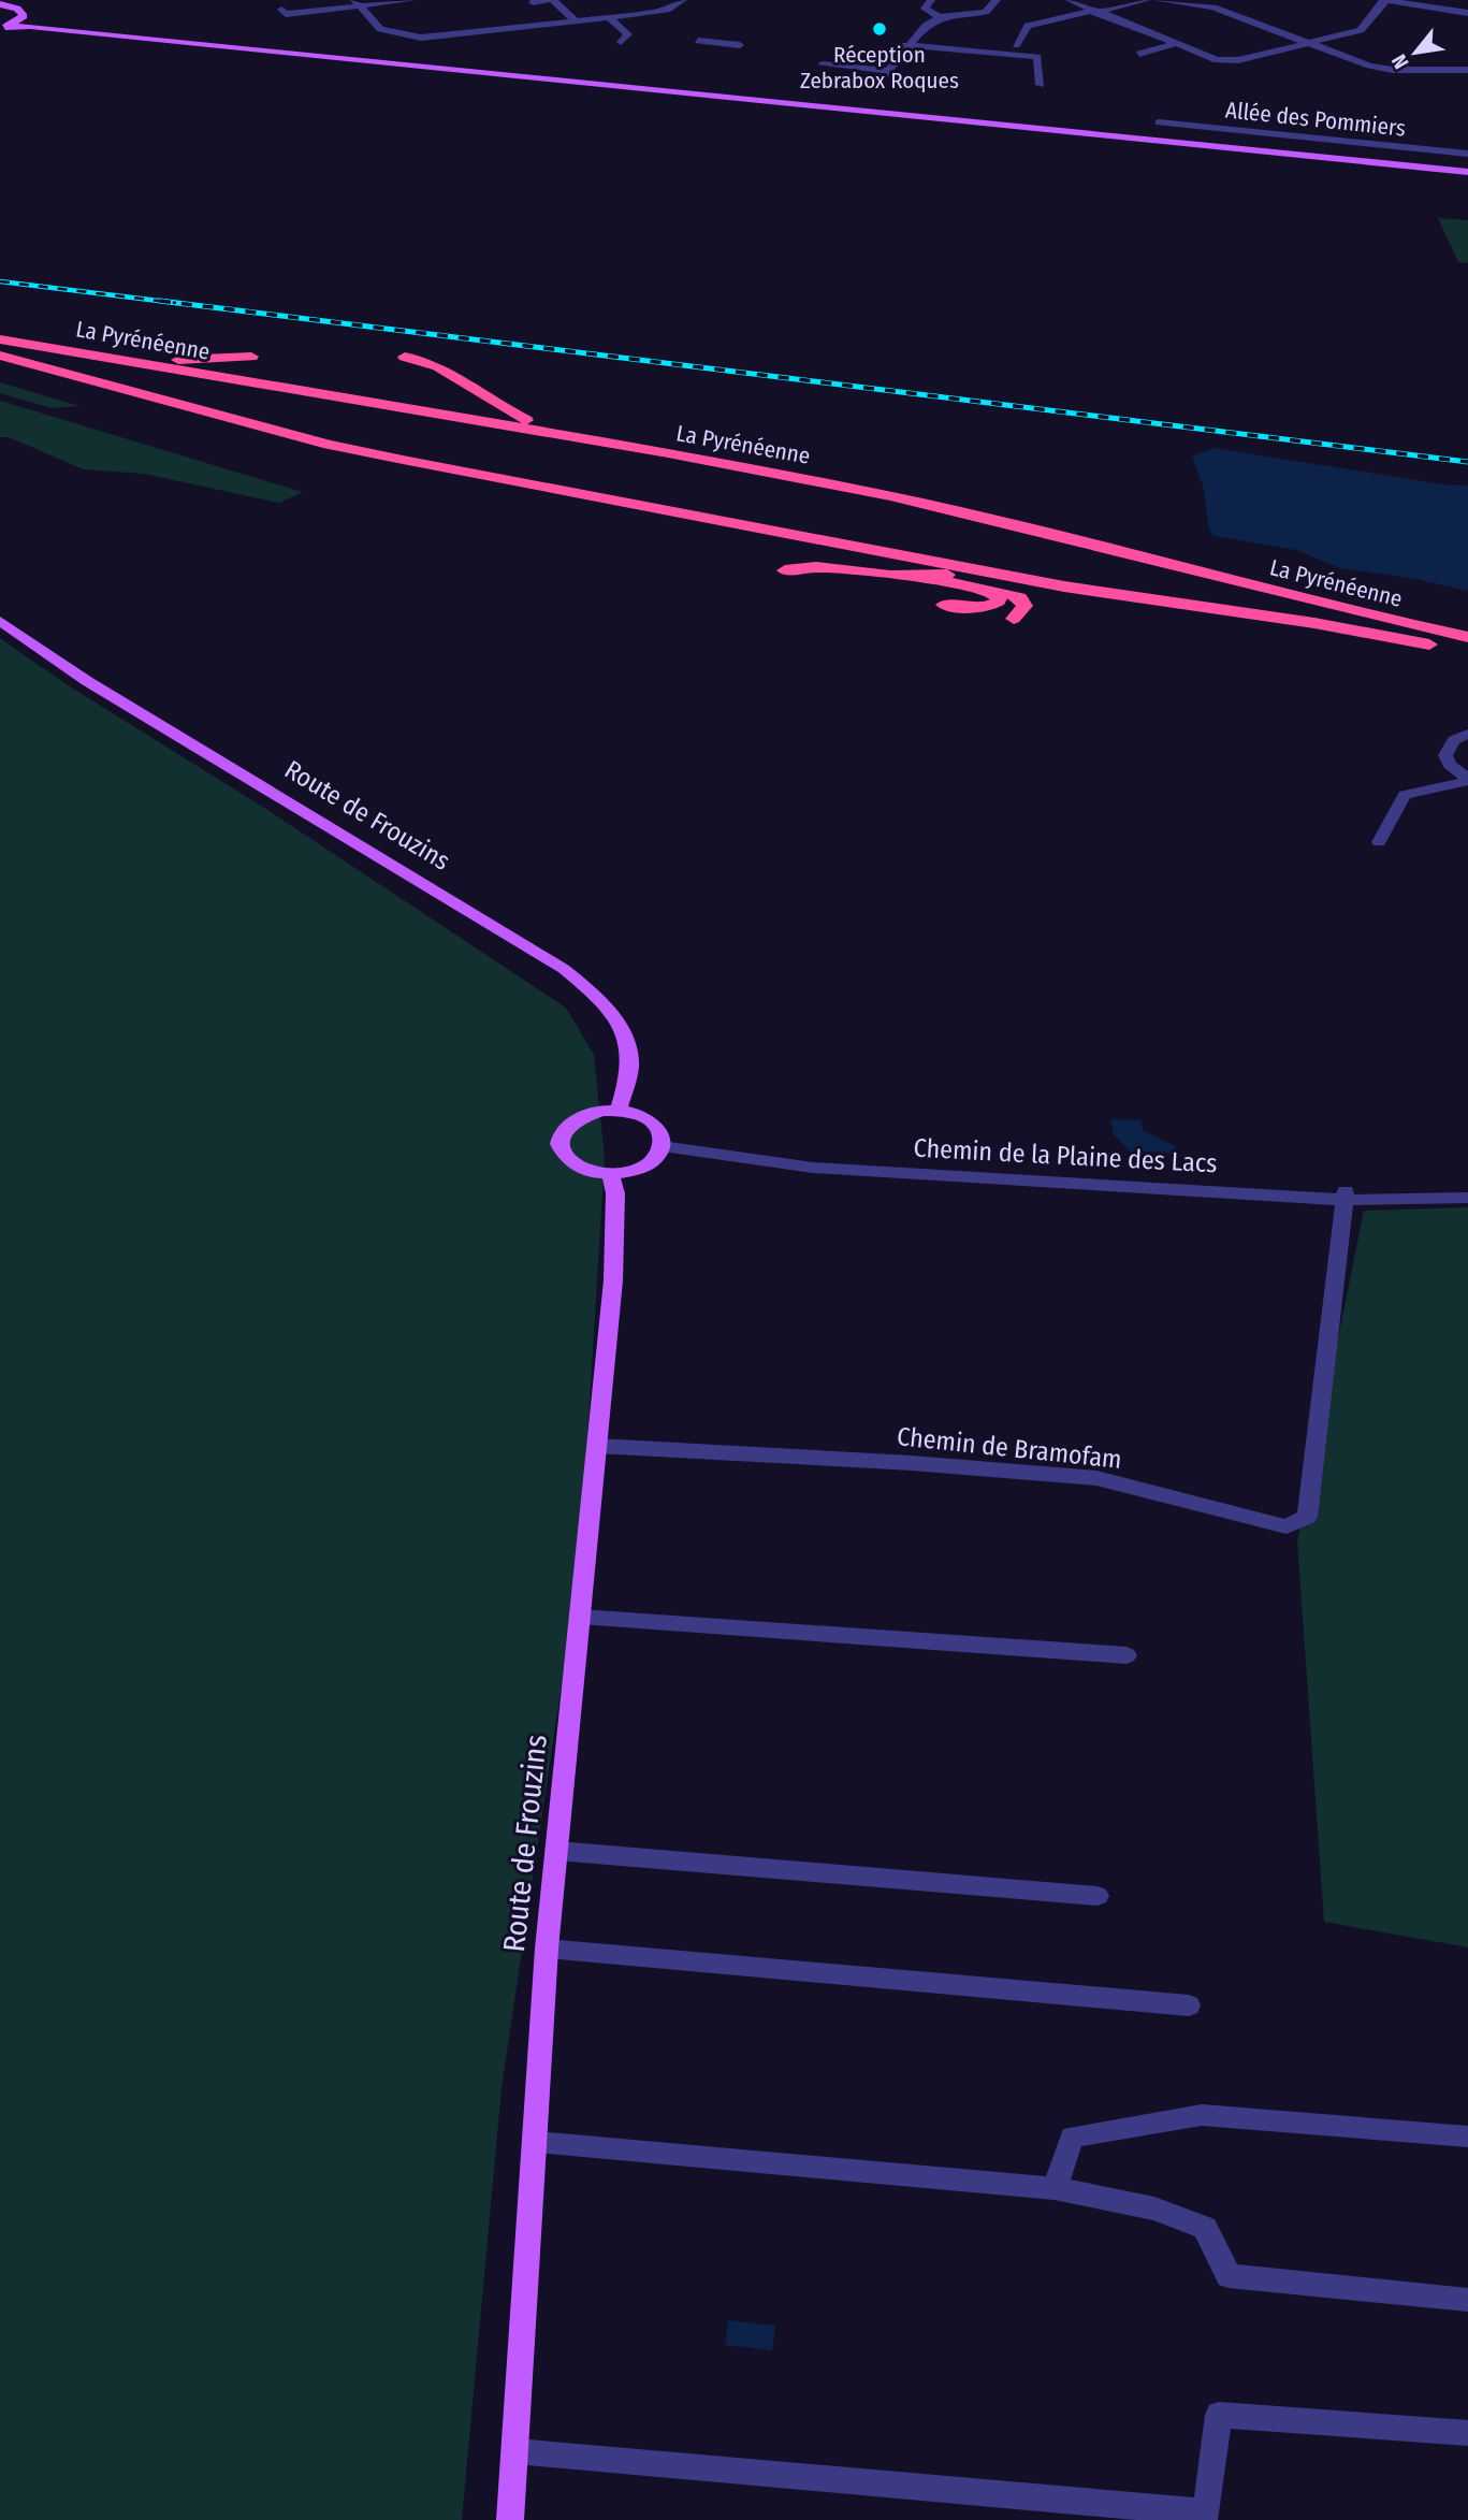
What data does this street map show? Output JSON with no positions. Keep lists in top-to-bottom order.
{
  "streets": {
    "highway": ["La Pyrénéenne"],
    "main road": ["Route de Frouzins"],
    "street": ["Allée des Pommiers", "Chemin de la Plaine des Lacs", "Chemin de Bramofam"]
  },
  "crossings": [
    ["Route de Frouzins", "Chemin de la Plaine des Lacs"],
    ["Route de Frouzins", "Chemin de Bramofam"],
    ["Chemin de la Plaine des Lacs", "Chemin de Bramofam"]
  ],
  "places": ["Réception Zebrabox Roques"],
  "north": "bottom left"
}
